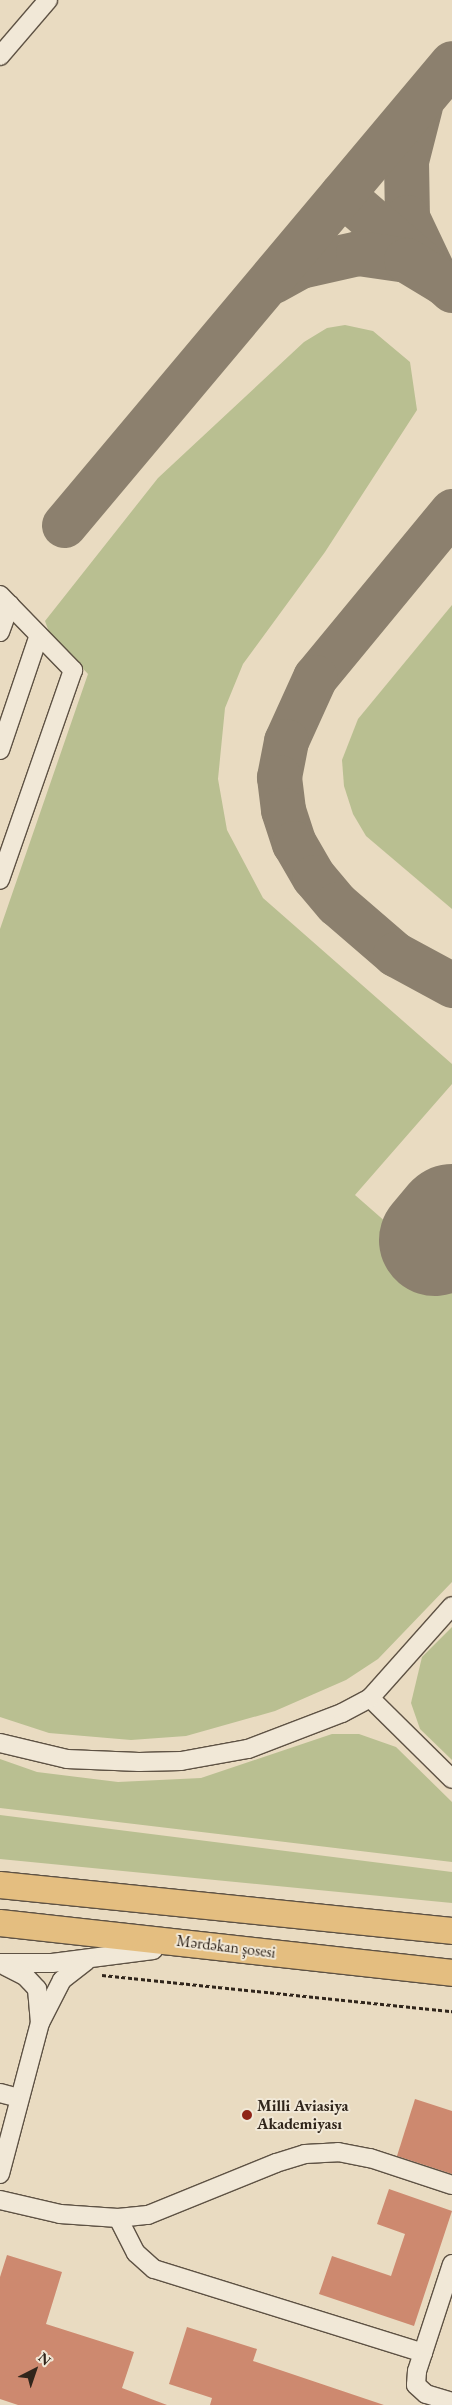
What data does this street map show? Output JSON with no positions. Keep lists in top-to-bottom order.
{
  "streets": {
    "highway": ["Mərdəkan şosesi"]
  },
  "places": ["Milli Aviasiya Akademiyası"],
  "north": "top right"
}
